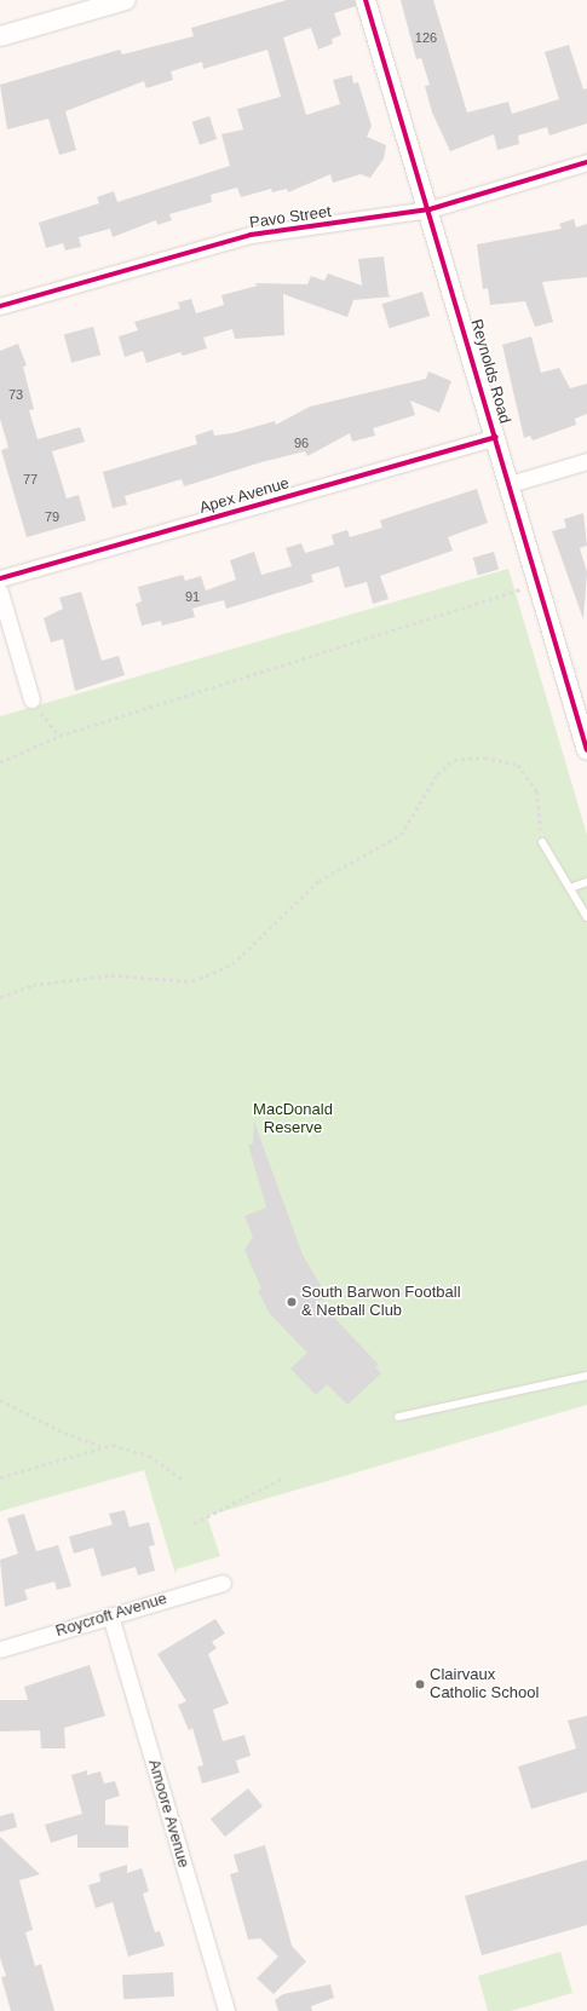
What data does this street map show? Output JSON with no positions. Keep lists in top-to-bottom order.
{
  "streets": {
    "street": [
      "Pavo Street",
      "Reynolds Road",
      "Apex Avenue",
      "Roycroft Avenue",
      "Amoore Avenue"
    ]
  },
  "crossings": [
    ["Pavo Street", "Reynolds Road"],
    ["Reynolds Road", "Apex Avenue"],
    ["Roycroft Avenue", "Amoore Avenue"]
  ],
  "parks": ["MacDonald Reserve"],
  "places": ["South Barwon Football & Netball Club", "Clairvaux Catholic School"],
  "house_numbers": [
    "126",
    "73",
    "96",
    "77",
    "79",
    "91"
  ]
}
